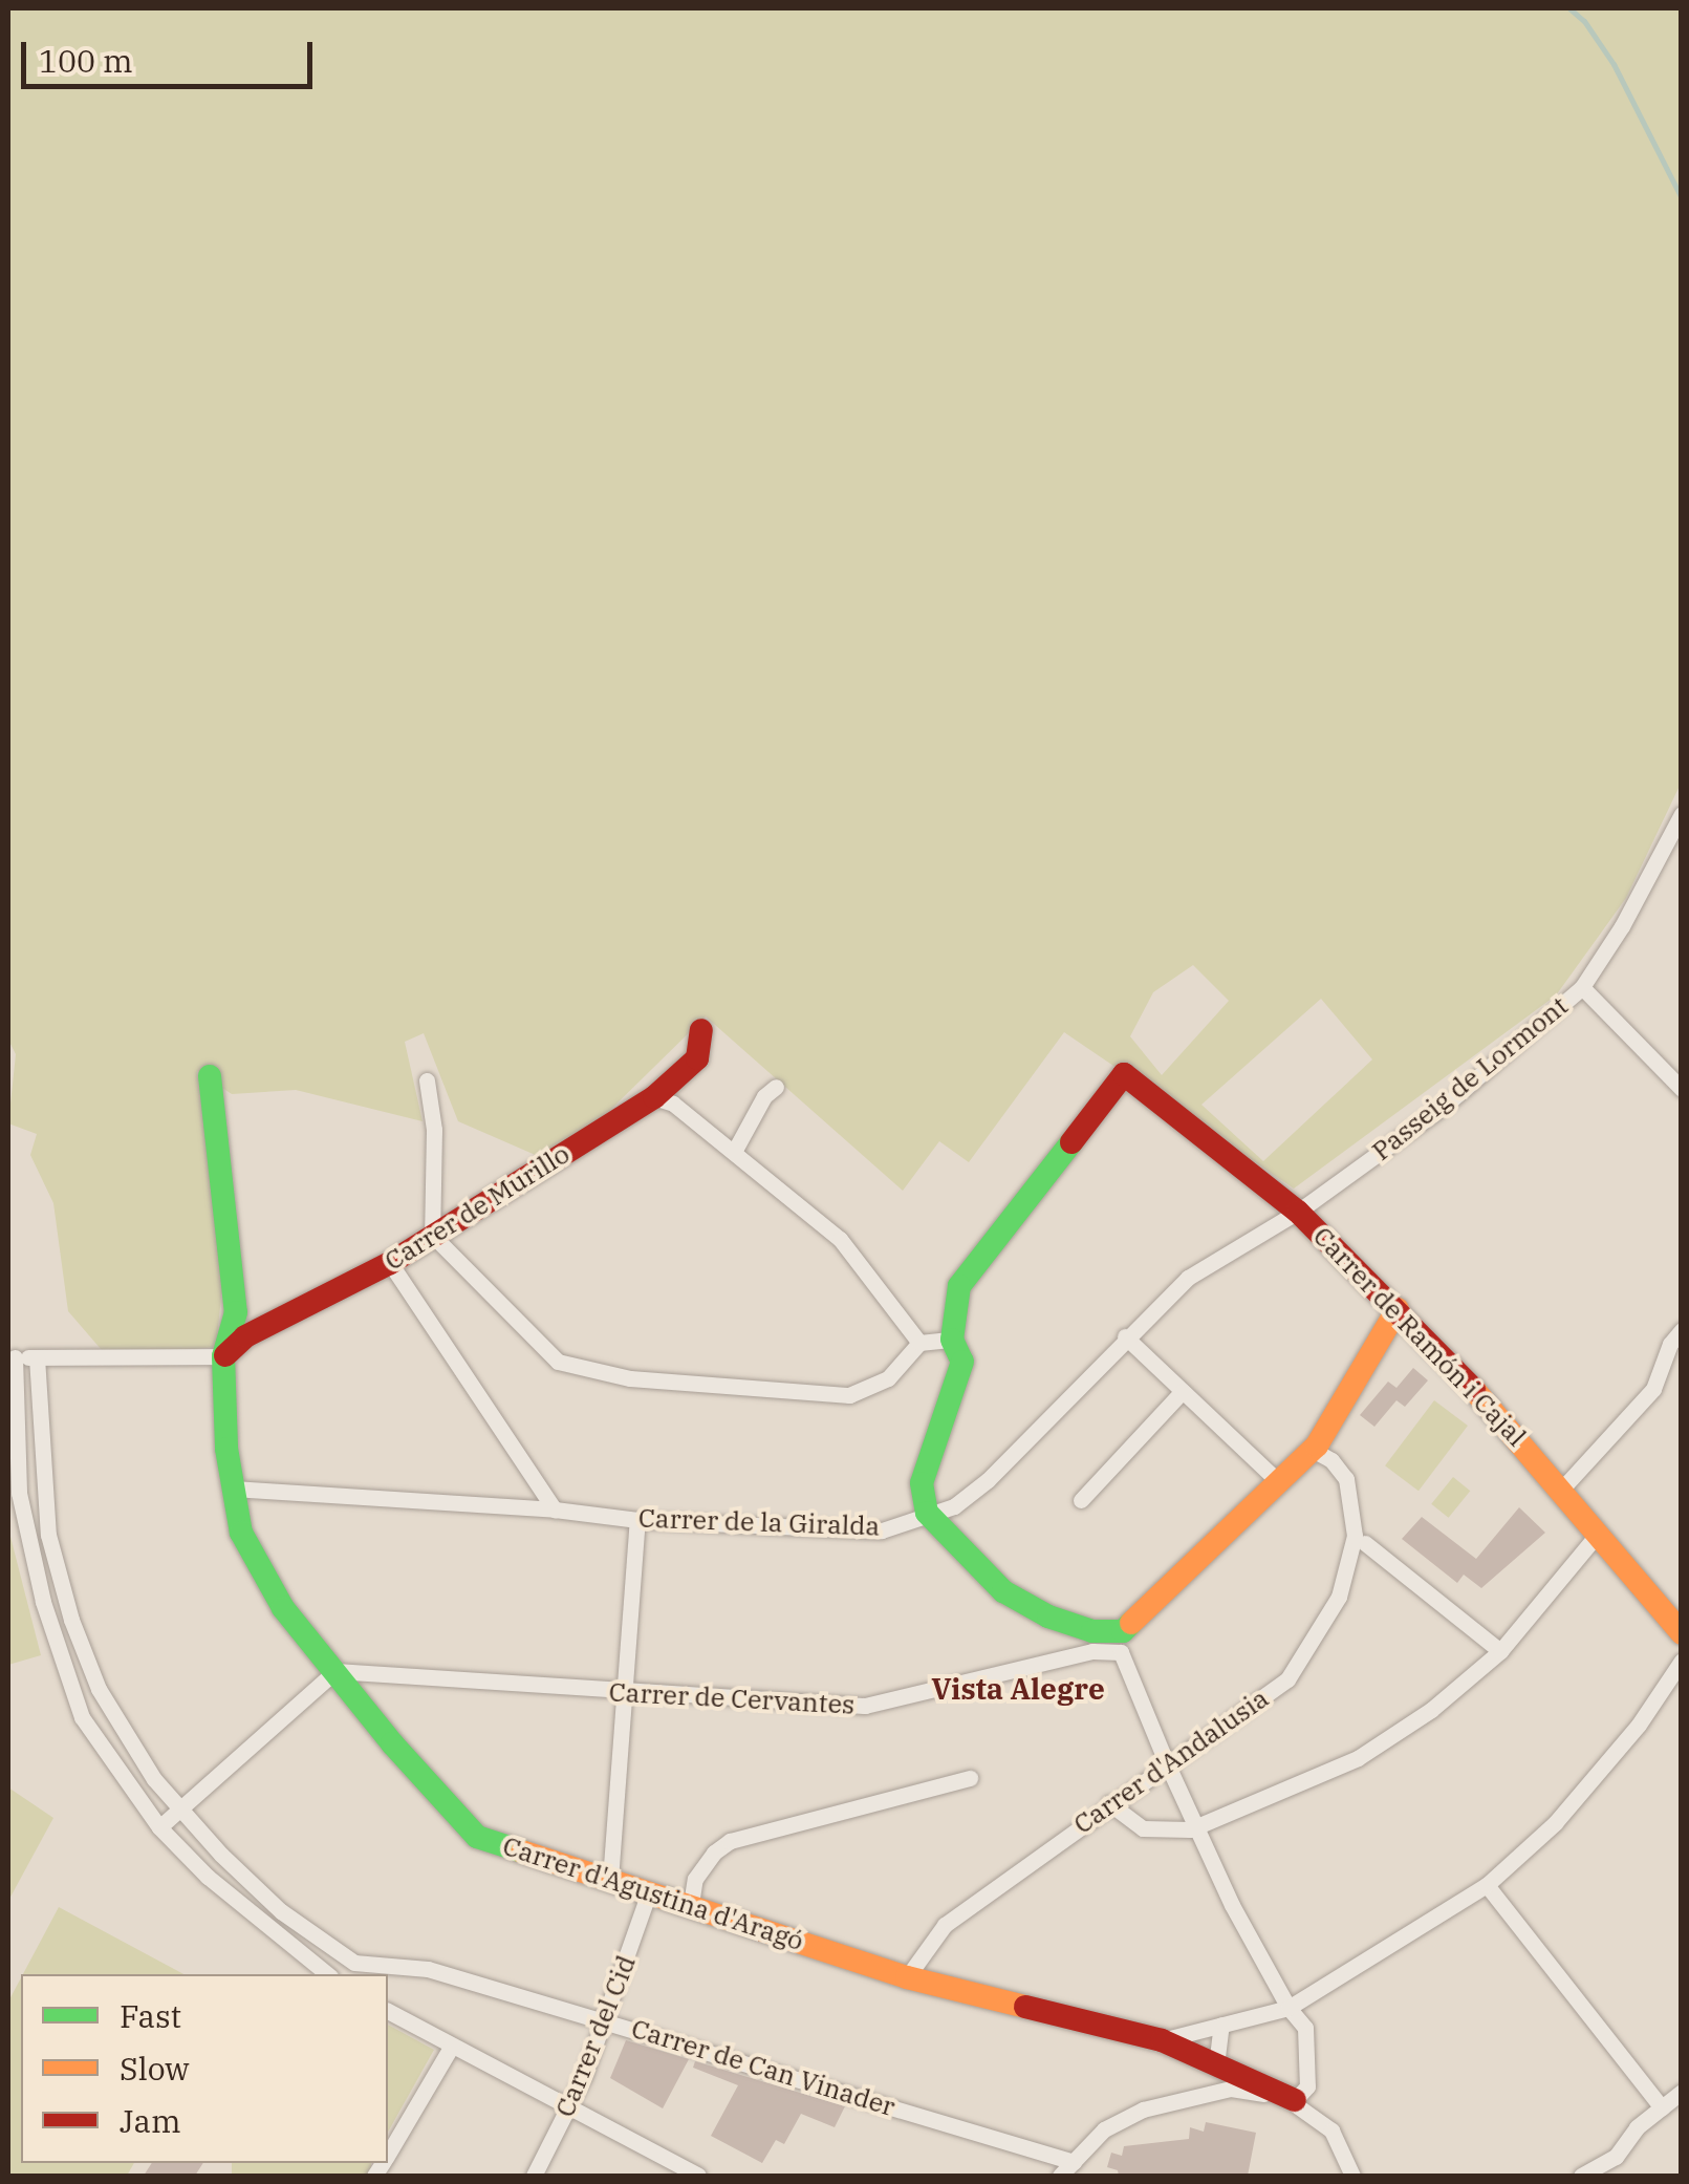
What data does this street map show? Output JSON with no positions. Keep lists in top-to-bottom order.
{
  "streets": {
    "street": [
      "Passeig de Lormont",
      "Carrer de Murillo",
      "Carrer de Ramón i Cajal",
      "Carrer de la Giralda",
      "Carrer de Cervantes",
      "Carrer d'Andalusia",
      "Carrer d'Agustina d'Aragó",
      "Carrer del Cid",
      "Carrer de Can Vinader"
    ]
  },
  "crossings": [
    ["Passeig de Lormont", "Carrer de Ramón i Cajal"],
    ["Passeig de Lormont", "Carrer de la Giralda"],
    ["Carrer de Murillo", "Carrer d'Agustina d'Aragó"],
    ["Carrer de Ramón i Cajal", "Carrer de la Giralda"],
    ["Carrer de la Giralda", "Carrer d'Agustina d'Aragó"],
    ["Carrer de Cervantes", "Carrer d'Agustina d'Aragó"],
    ["Carrer d'Andalusia", "Carrer d'Agustina d'Aragó"],
    ["Carrer d'Agustina d'Aragó", "Carrer del Cid"],
    ["Carrer del Cid", "Carrer de Can Vinader"]
  ],
  "districts": ["Vista Alegre"],
  "legend": ["Fast", "Slow", "Jam"],
  "scale_bar": "100 m"
}
